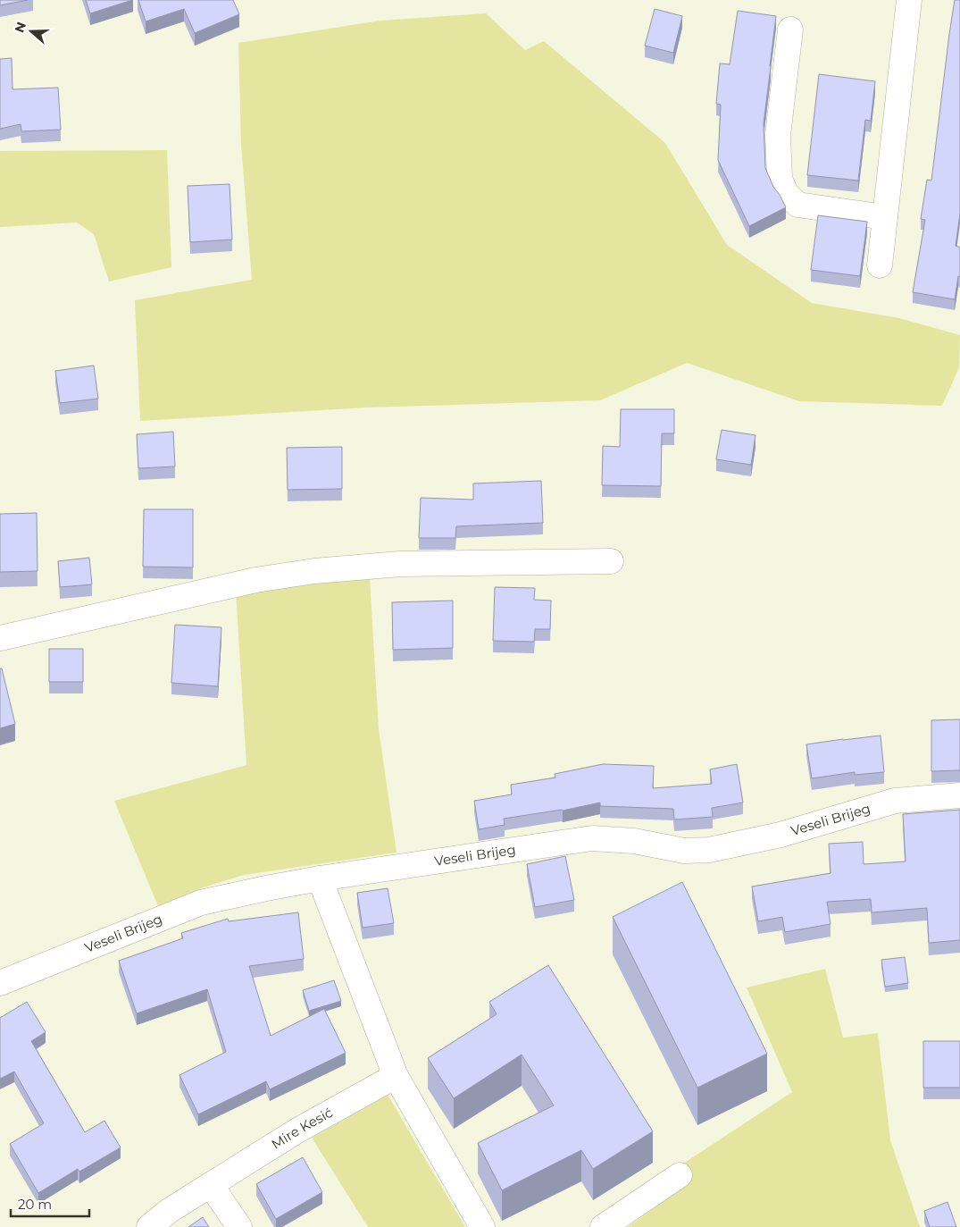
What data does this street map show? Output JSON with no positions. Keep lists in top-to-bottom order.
{
  "streets": {
    "street": ["Veseli Brijeg", "Mire Kesić"]
  },
  "scale_bar": "20 m",
  "north": "left"
}
